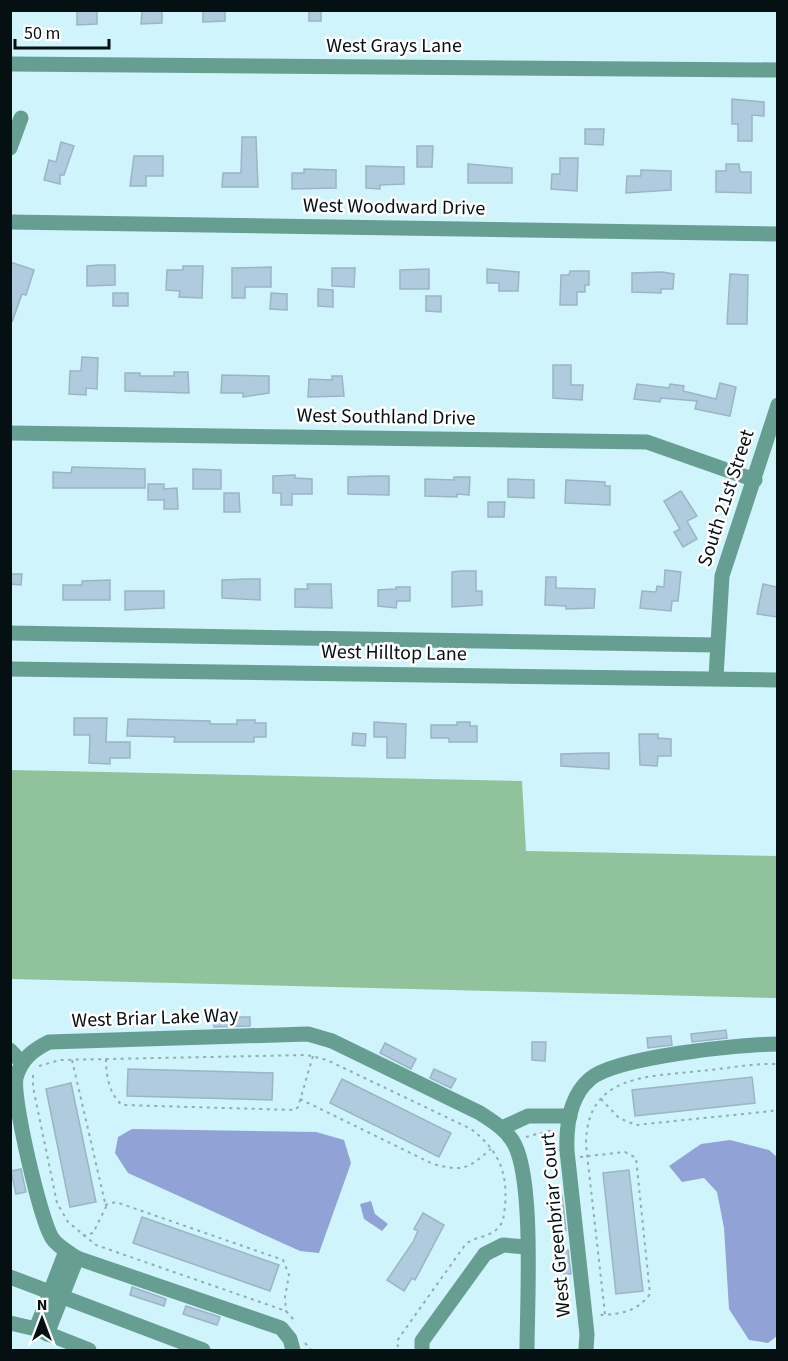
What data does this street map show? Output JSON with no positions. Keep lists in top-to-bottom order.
{
  "streets": {
    "street": [
      "West Grays Lane",
      "West Woodward Drive",
      "West Southland Drive",
      "South 21st Street",
      "West Hilltop Lane",
      "West Briar Lake Way",
      "West Greenbriar Court"
    ]
  },
  "crossings": [
    ["West Southland Drive", "South 21st Street"],
    ["South 21st Street", "West Hilltop Lane"]
  ],
  "scale_bar": "50 m",
  "north": "top"
}
